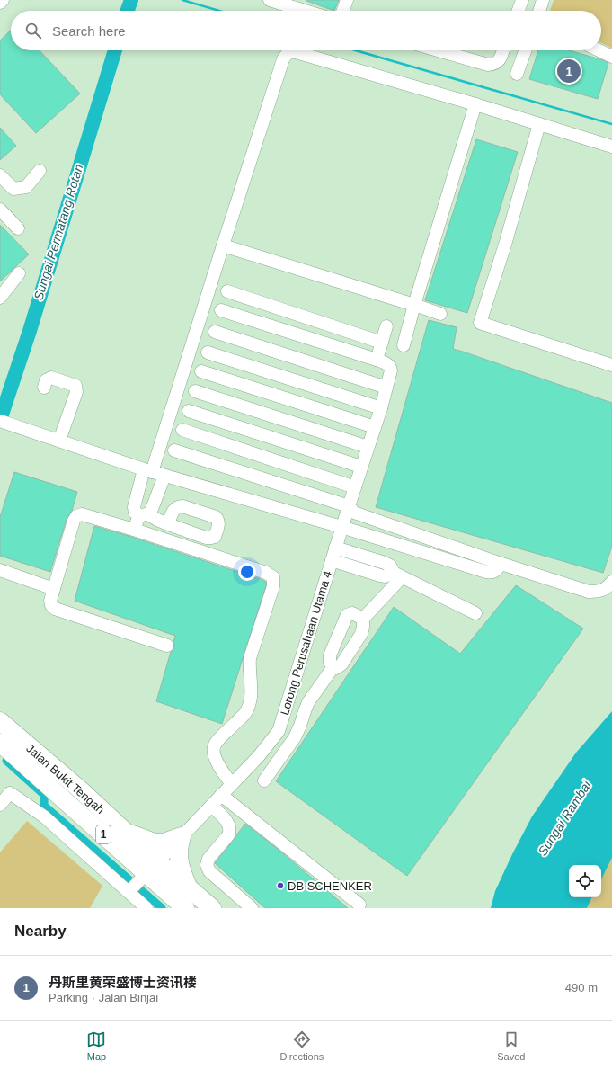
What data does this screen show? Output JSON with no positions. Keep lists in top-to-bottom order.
{
  "streets": {
    "highway": ["Jalan Bukit Tengah", "1"],
    "street": ["Lorong Perusahaan Utama 4"]
  },
  "crossings": [
    ["Lorong Perusahaan Utama 4", "Jalan Bukit Tengah"]
  ],
  "water": ["Sungai Permatang Rotan", "Sungai Rambai"],
  "places": ["DB SCHENKER"],
  "page": {
    "search": "Search here",
    "pins": "1",
    "heading": "Nearby",
    "list": [
      {
        "mark": "1",
        "name": "丹斯里黄荣盛博士资讯楼",
        "note": "Parking · Jalan Binjai",
        "value": "490 m"
      }
    ],
    "nav": ["Map", "Directions", "Saved"]
  }
}
